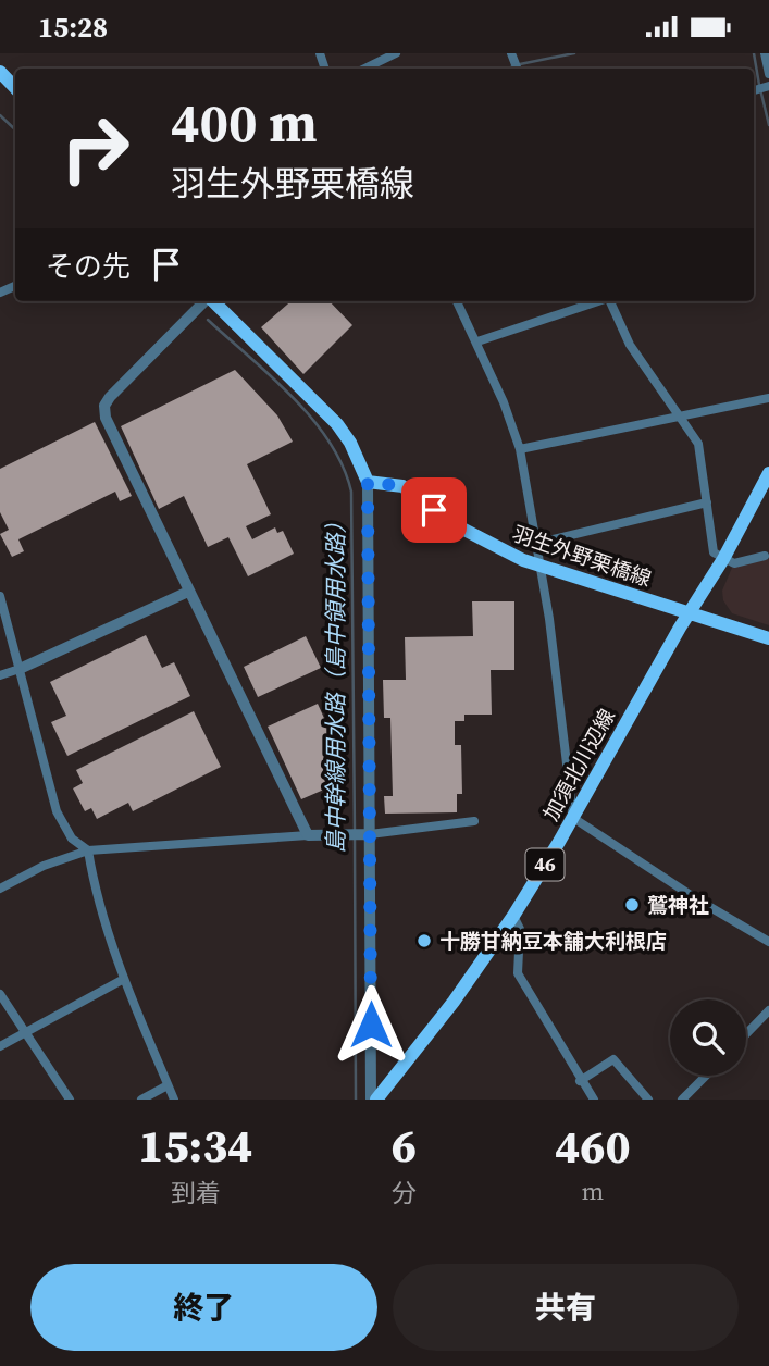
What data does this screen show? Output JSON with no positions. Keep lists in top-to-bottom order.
{
  "streets": {
    "main road": ["羽生外野栗橋線", "加須北川辺線", "46"]
  },
  "crossings": [
    ["羽生外野栗橋線", "加須北川辺線"]
  ],
  "water": ["島中幹線用水路（島中領用水路）"],
  "places": ["鷲神社", "十勝甘納豆本舗大利根店"],
  "page": {
    "status": "15:28",
    "turn": ["400 m", "羽生外野栗橋線"],
    "then": "その先",
    "eta": [
      "15:34",
      "到着",
      "6",
      "分",
      "460",
      "m"
    ],
    "buttons": ["終了", "共有"]
  }
}
